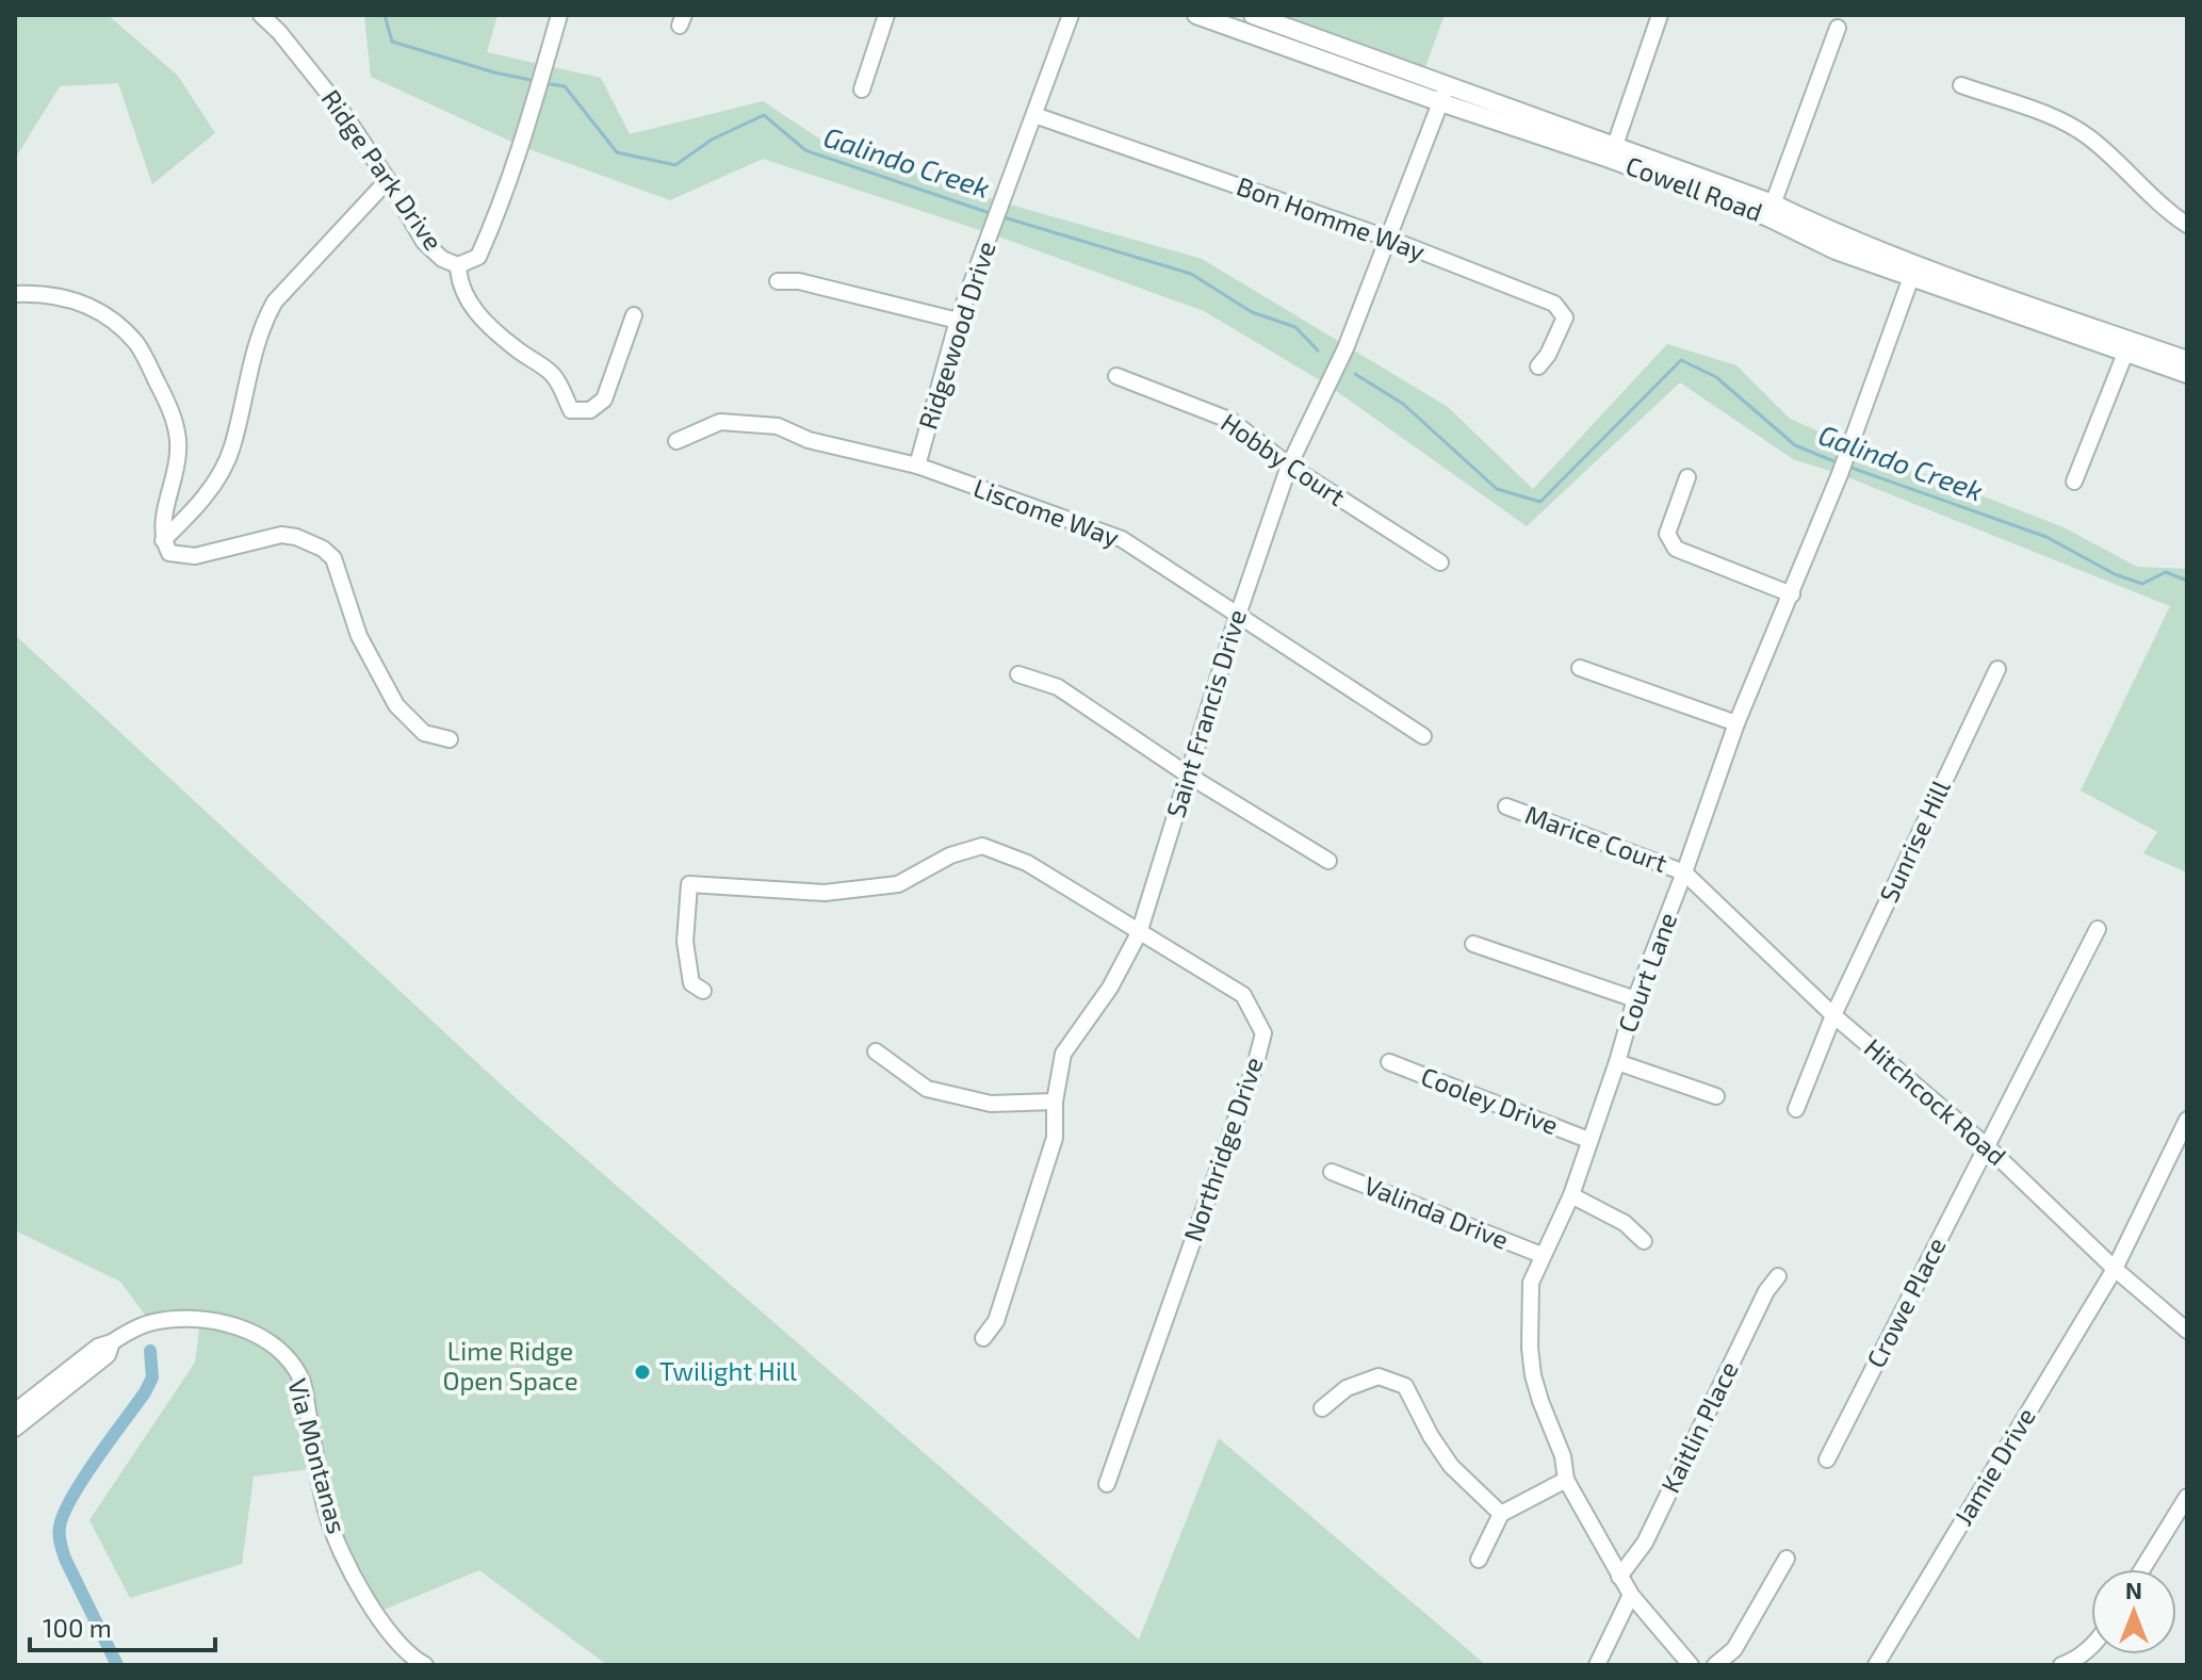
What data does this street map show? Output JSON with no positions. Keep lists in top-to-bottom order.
{
  "streets": {
    "street": [
      "Ridge Park Drive",
      "Cowell Road",
      "Bon Homme Way",
      "Ridgewood Drive",
      "Hobby Court",
      "Liscome Way",
      "Saint Francis Drive",
      "Marice Court",
      "Sunrise Hill",
      "Court Lane",
      "Cooley Drive",
      "Hitchcock Road",
      "Northridge Drive",
      "Valinda Drive",
      "Crowe Place",
      "Kaitlin Place",
      "Via Montanas",
      "Jamie Drive"
    ]
  },
  "crossings": [
    ["Cowell Road", "Saint Francis Drive"],
    ["Cowell Road", "Court Lane"],
    ["Bon Homme Way", "Ridgewood Drive"],
    ["Bon Homme Way", "Saint Francis Drive"],
    ["Ridgewood Drive", "Liscome Way"],
    ["Hobby Court", "Saint Francis Drive"],
    ["Liscome Way", "Saint Francis Drive"],
    ["Saint Francis Drive", "Northridge Drive"],
    ["Marice Court", "Court Lane"],
    ["Marice Court", "Hitchcock Road"],
    ["Sunrise Hill", "Hitchcock Road"],
    ["Court Lane", "Cooley Drive"],
    ["Court Lane", "Hitchcock Road"],
    ["Court Lane", "Valinda Drive"],
    ["Court Lane", "Kaitlin Place"],
    ["Hitchcock Road", "Crowe Place"],
    ["Hitchcock Road", "Jamie Drive"]
  ],
  "water": ["Galindo Creek"],
  "parks": ["Lime Ridge Open Space"],
  "places": ["Twilight Hill"],
  "scale_bar": "100 m",
  "north": "top"
}
